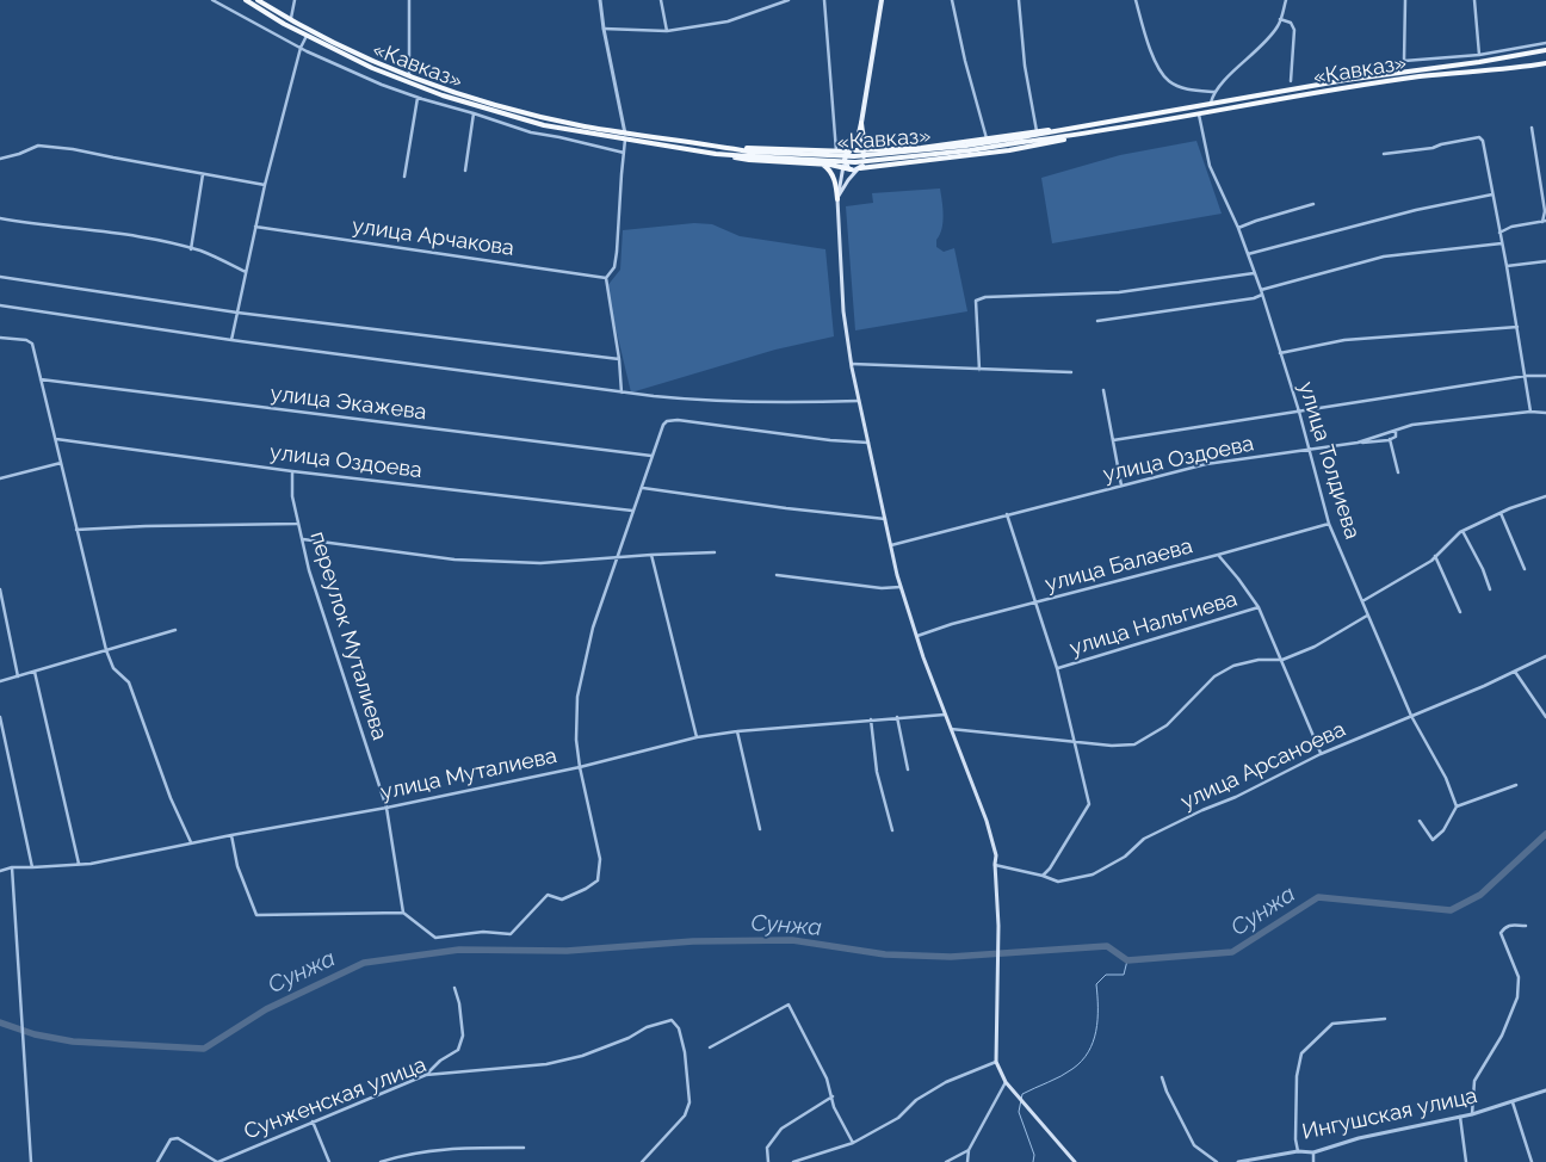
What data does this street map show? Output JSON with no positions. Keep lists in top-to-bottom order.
{
  "streets": {
    "highway": ["«Кавказ»"],
    "street": [
      "улица Арчакова",
      "улица Экажева",
      "улица Оздоева",
      "улица Толдиева",
      "улица Балаева",
      "улица Нальгиева",
      "переулок Муталиева",
      "улица Арсаноева",
      "улица Муталиева",
      "Сунженская улица",
      "Ингушская улица"
    ]
  },
  "crossings": [
    ["«Кавказ»", "улица Толдиева"],
    ["улица Оздоева", "улица Толдиева"],
    ["улица Оздоева", "переулок Муталиева"],
    ["улица Толдиева", "улица Балаева"],
    ["улица Толдиева", "улица Арсаноева"],
    ["переулок Муталиева", "улица Муталиева"]
  ],
  "water": ["Сунжа"]
}
